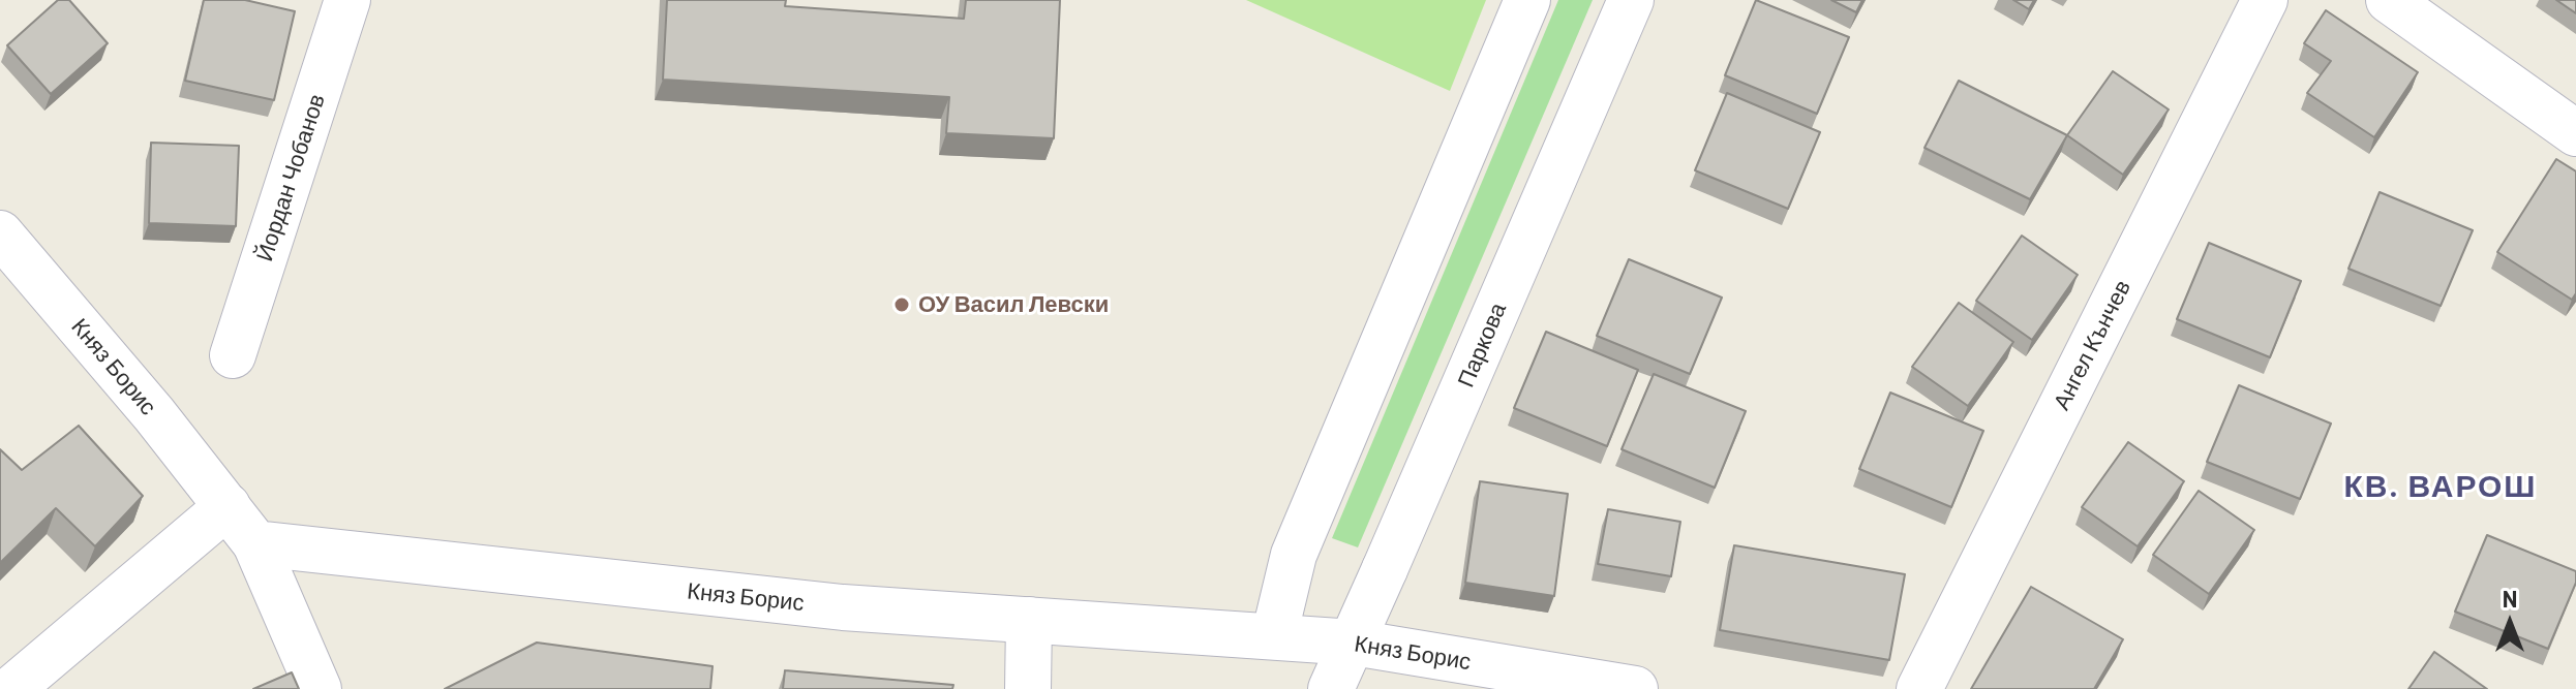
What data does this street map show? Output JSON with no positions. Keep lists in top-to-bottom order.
{
  "streets": {
    "street": [
      "Йордан Чобанов",
      "Паркова",
      "Ангел Кънчев",
      "Княз Борис"
    ]
  },
  "crossings": [
    ["Паркова", "Княз Борис"]
  ],
  "districts": ["КВ. ВАРОШ"],
  "places": ["ОУ Васил Левски"],
  "north": "top"
}
